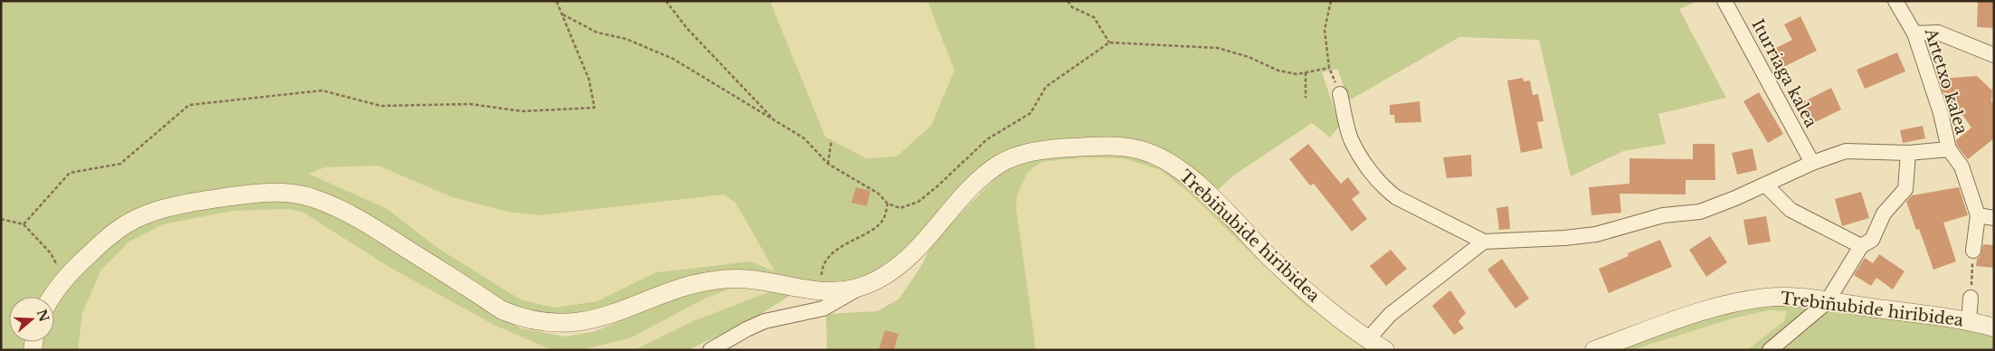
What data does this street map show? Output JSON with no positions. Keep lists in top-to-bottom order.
{
  "streets": {
    "street": ["Iturriaga kalea", "Artetxo kalea", "Trebiñubide hiribidea"]
  },
  "north": "right"
}
